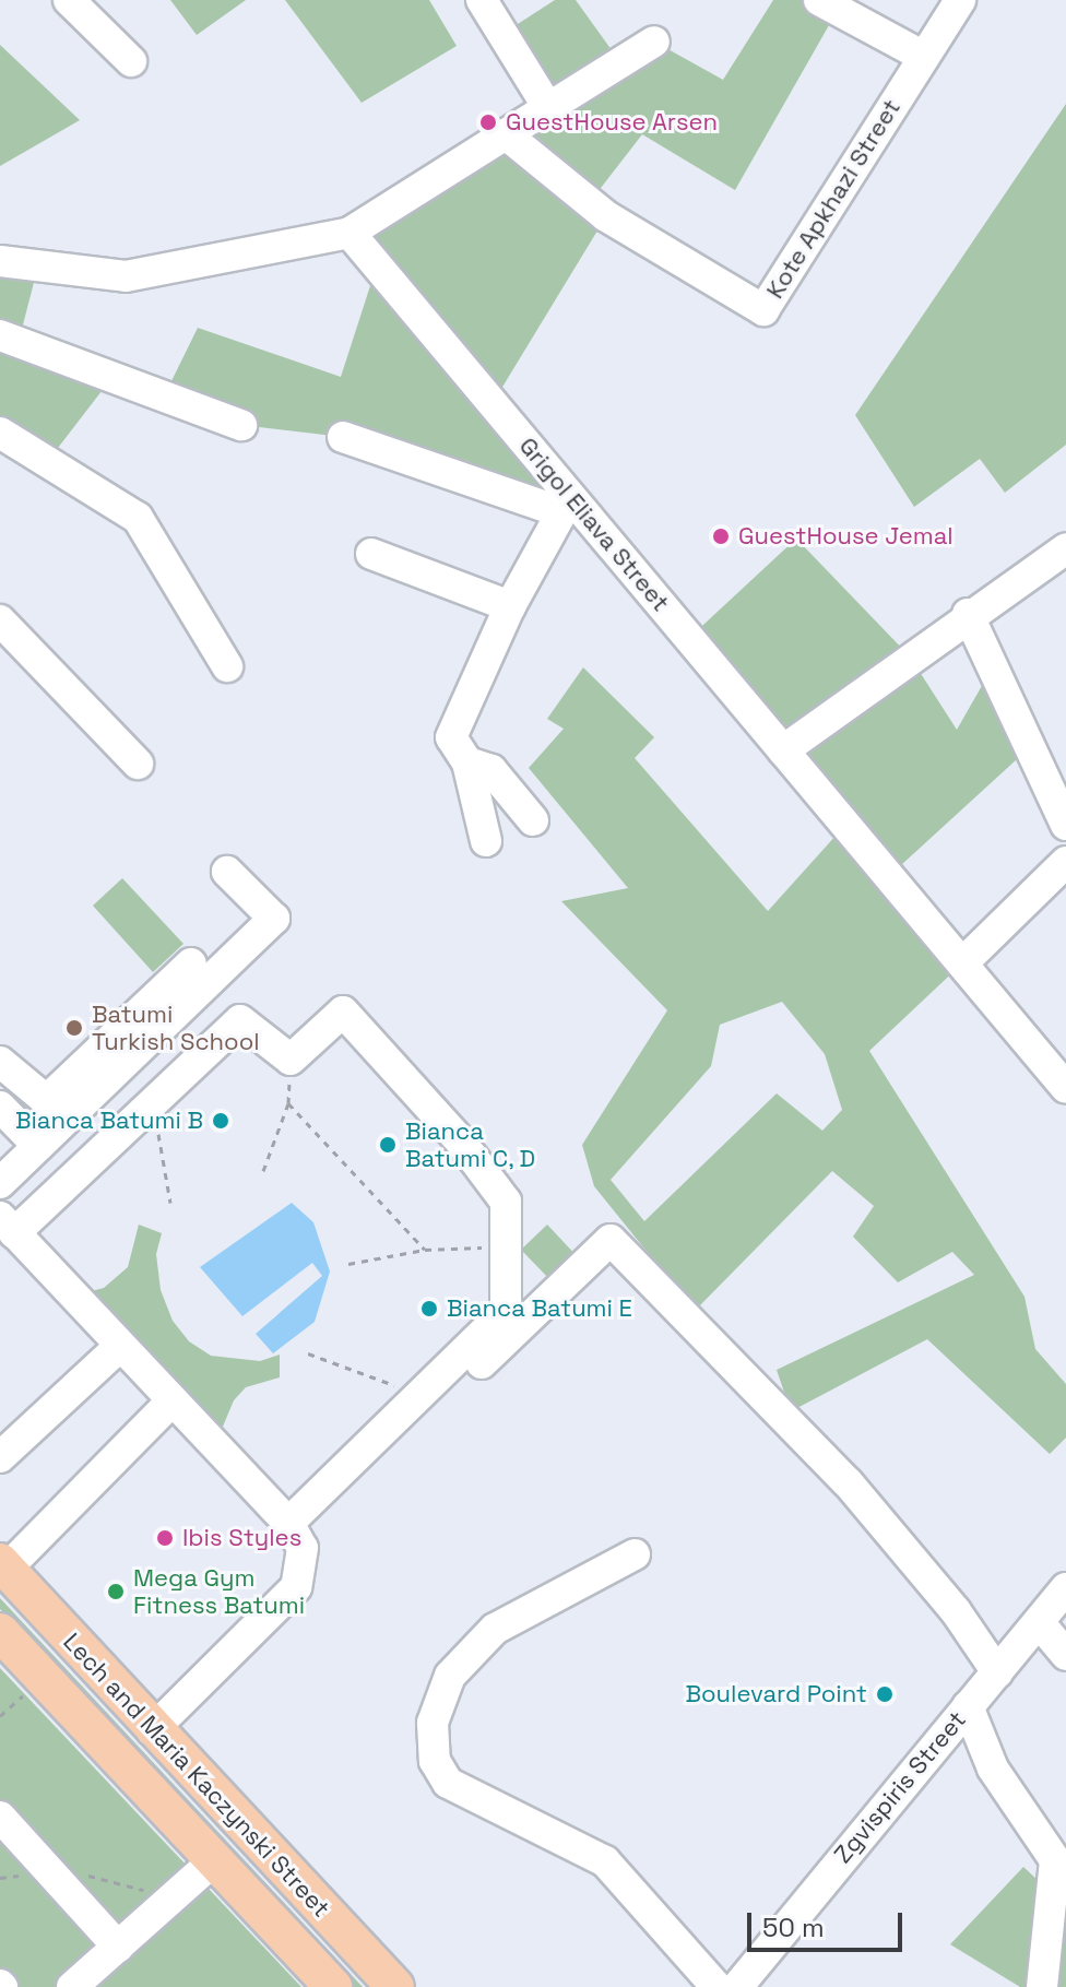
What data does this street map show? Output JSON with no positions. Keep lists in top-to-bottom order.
{
  "streets": {
    "main road": ["Lech and Maria Kaczynski Street"],
    "street": ["Kote Apkhazi Street", "Grigol Eliava Street", "Zgvispiris Street"]
  },
  "places": [
    "GuestHouse Arsen",
    "GuestHouse Jemal",
    "Batumi Turkish School",
    "Bianca Batumi B",
    "Bianca Batumi C, D",
    "Bianca Batumi E",
    "Ibis Styles",
    "Mega Gym Fitness Batumi",
    "Boulevard Point"
  ],
  "scale_bar": "50 m"
}
